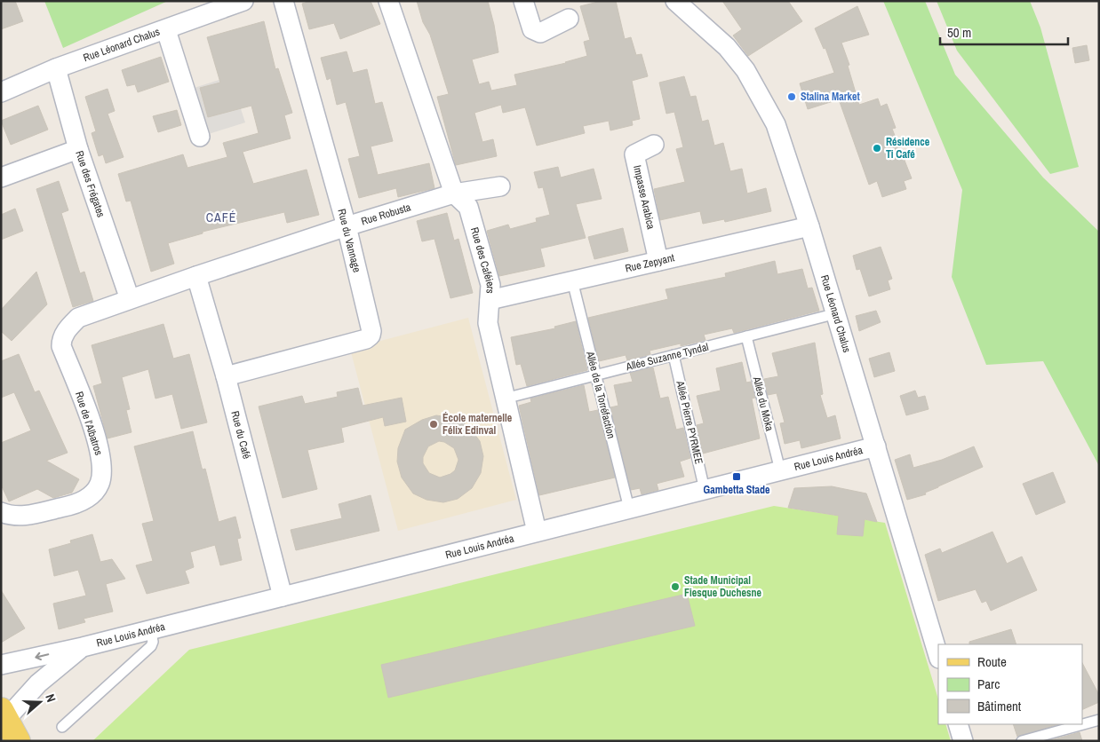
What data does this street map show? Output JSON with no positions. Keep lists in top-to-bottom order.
{
  "streets": {
    "street": [
      "Rue Léonard Chalus",
      "Rue des Frégates",
      "Impasse Arabica",
      "Rue Robusta",
      "Rue du Vannage",
      "Rue des Caféiers",
      "Rue Zepyant",
      "Rue de l'Albatros",
      "Rue du Café",
      "Rue Louis Andréa"
    ],
    "lane": [
      "Allée Suzanne Tyndal",
      "Allée de la Torréfaction",
      "Allée du Moka",
      "Allée Pierre PYRMEE"
    ]
  },
  "crossings": [
    ["Rue Léonard Chalus", "Rue des Frégates"],
    ["Rue Léonard Chalus", "Rue Zepyant"],
    ["Rue Léonard Chalus", "Rue Louis Andréa"],
    ["Rue des Frégates", "Rue Robusta"],
    ["Rue des Frégates", "Rue de l'Albatros"],
    ["Impasse Arabica", "Rue Zepyant"],
    ["Rue Robusta", "Rue du Vannage"],
    ["Rue Robusta", "Rue des Caféiers"],
    ["Rue Robusta", "Rue de l'Albatros"],
    ["Rue Robusta", "Rue du Café"],
    ["Rue du Vannage", "Rue du Café"],
    ["Rue des Caféiers", "Rue Zepyant"],
    ["Rue des Caféiers", "Allée Suzanne Tyndal"],
    ["Rue des Caféiers", "Rue Louis Andréa"],
    ["Rue Zepyant", "Allée de la Torréfaction"],
    ["Allée Suzanne Tyndal", "Allée de la Torréfaction"],
    ["Allée Suzanne Tyndal", "Allée du Moka"],
    ["Allée Suzanne Tyndal", "Allée Pierre PYRMEE"],
    ["Allée de la Torréfaction", "Rue Louis Andréa"],
    ["Allée du Moka", "Rue Louis Andréa"],
    ["Allée Pierre PYRMEE", "Rue Louis Andréa"],
    ["Rue du Café", "Rue Louis Andréa"]
  ],
  "districts": ["CAFÉ"],
  "places": {
    "other": [
      "Stalina Market",
      "Résidence Ti Café",
      "École maternelle Félix Edinval",
      "Stade Municipal Fiesque Duchesne"
    ],
    "transit": ["Gambetta Stade"]
  },
  "legend": ["Route", "Parc", "Bâtiment"],
  "scale_bar": "50 m",
  "north": "right"
}
